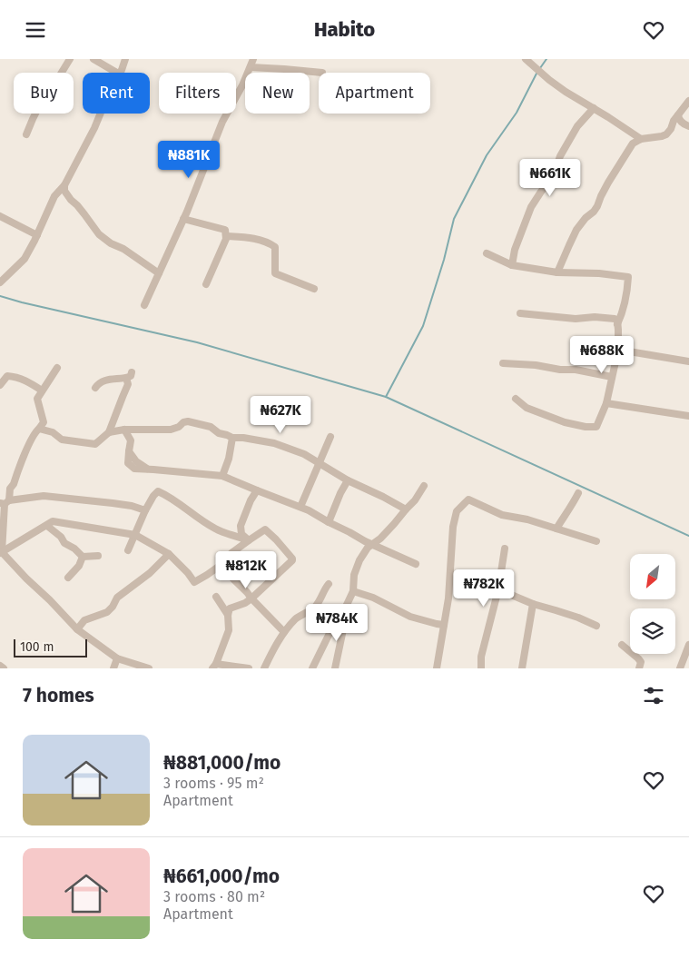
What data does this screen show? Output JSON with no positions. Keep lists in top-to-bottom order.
{
  "scale_bar": "100 m",
  "north": "bottom left",
  "page": {
    "header": "Habito",
    "chip": [
      "Buy",
      "Rent",
      "Filters",
      "New",
      "Apartment"
    ],
    "price": [
      "₦881K",
      "₦661K",
      "₦688K",
      "₦627K",
      "₦812K",
      "₦782K",
      "₦784K"
    ],
    "scale": "100 m",
    "heading": "7 homes",
    "list": [
      {
        "name": "₦881,000/mo",
        "note": "3 rooms · 95 m² · Apartment"
      },
      {
        "name": "₦661,000/mo",
        "note": "3 rooms · 80 m² · Apartment"
      }
    ]
  }
}
